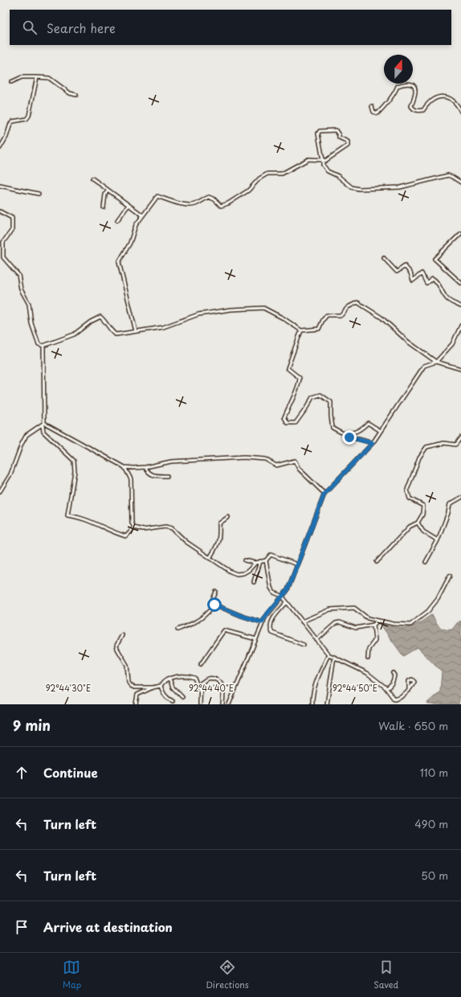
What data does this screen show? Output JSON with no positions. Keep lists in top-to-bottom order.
{
  "north": "top",
  "page": {
    "search": "Search here",
    "heading": ["9 min", "Walk · 650 m"],
    "list": [
      ["Continue", "110 m"],
      ["Turn left", "490 m"],
      ["Turn left", "50 m"],
      "Arrive at destination"
    ],
    "nav": ["Map", "Directions", "Saved"]
  },
  "coordinates": ["92°44'30\"E", "92°44'40\"E", "92°44'50\"E"]
}
